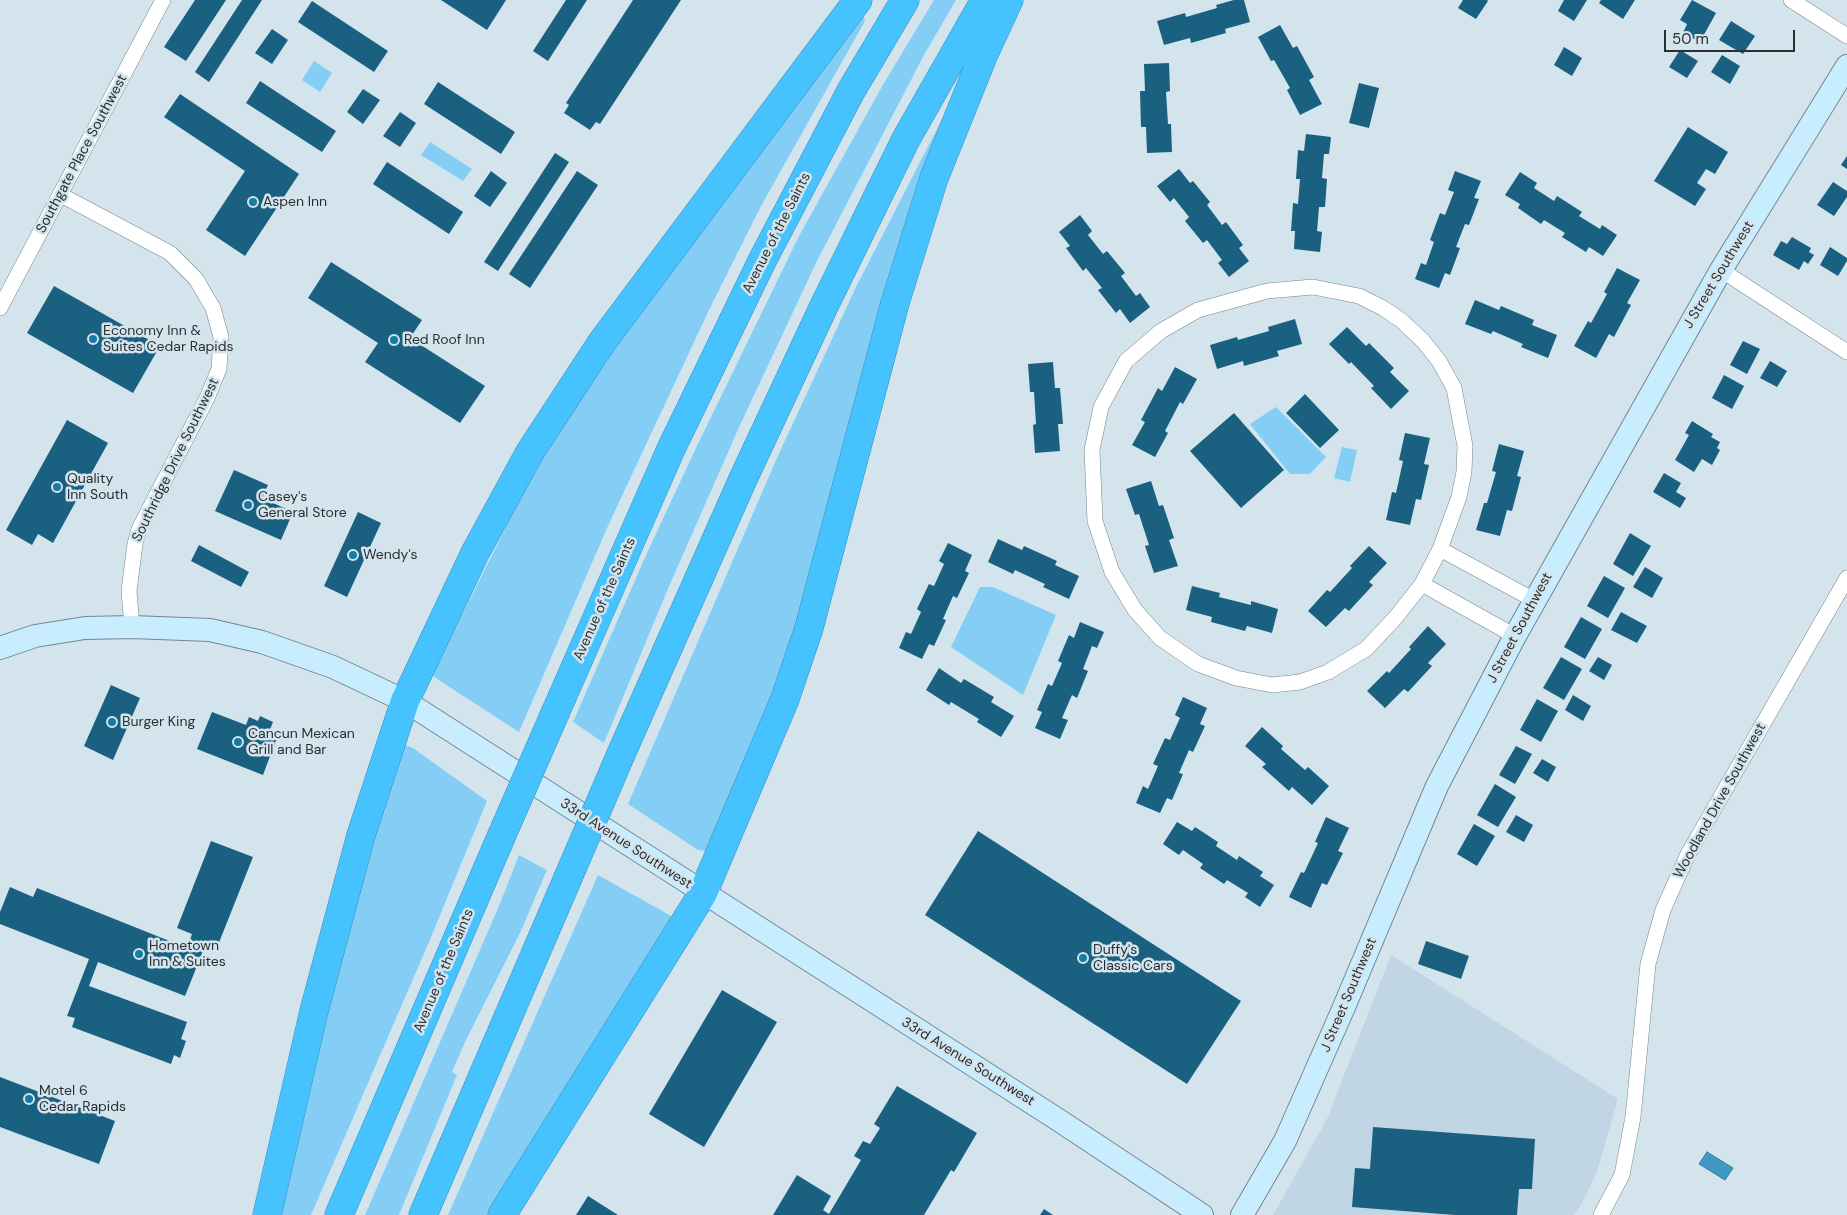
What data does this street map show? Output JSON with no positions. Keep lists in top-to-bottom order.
{
  "streets": {
    "highway": ["Avenue of the Saints"],
    "street": [
      "Southgate Place Southwest",
      "J Street Southwest",
      "Southridge Drive Southwest",
      "Woodland Drive Southwest",
      "33rd Avenue Southwest"
    ]
  },
  "crossings": [
    ["Southgate Place Southwest", "Southridge Drive Southwest"],
    ["Southridge Drive Southwest", "33rd Avenue Southwest"]
  ],
  "places": [
    "Aspen Inn",
    "Economy Inn & Suites Cedar Rapids",
    "Red Roof Inn",
    "Quality Inn South",
    "Casey's General Store",
    "Wendy's",
    "Burger King",
    "Cancun Mexican Grill and Bar",
    "Hometown Inn & Suites",
    "Duffy's Classic Cars",
    "Motel 6 Cedar Rapids"
  ],
  "scale_bar": "50 m"
}
